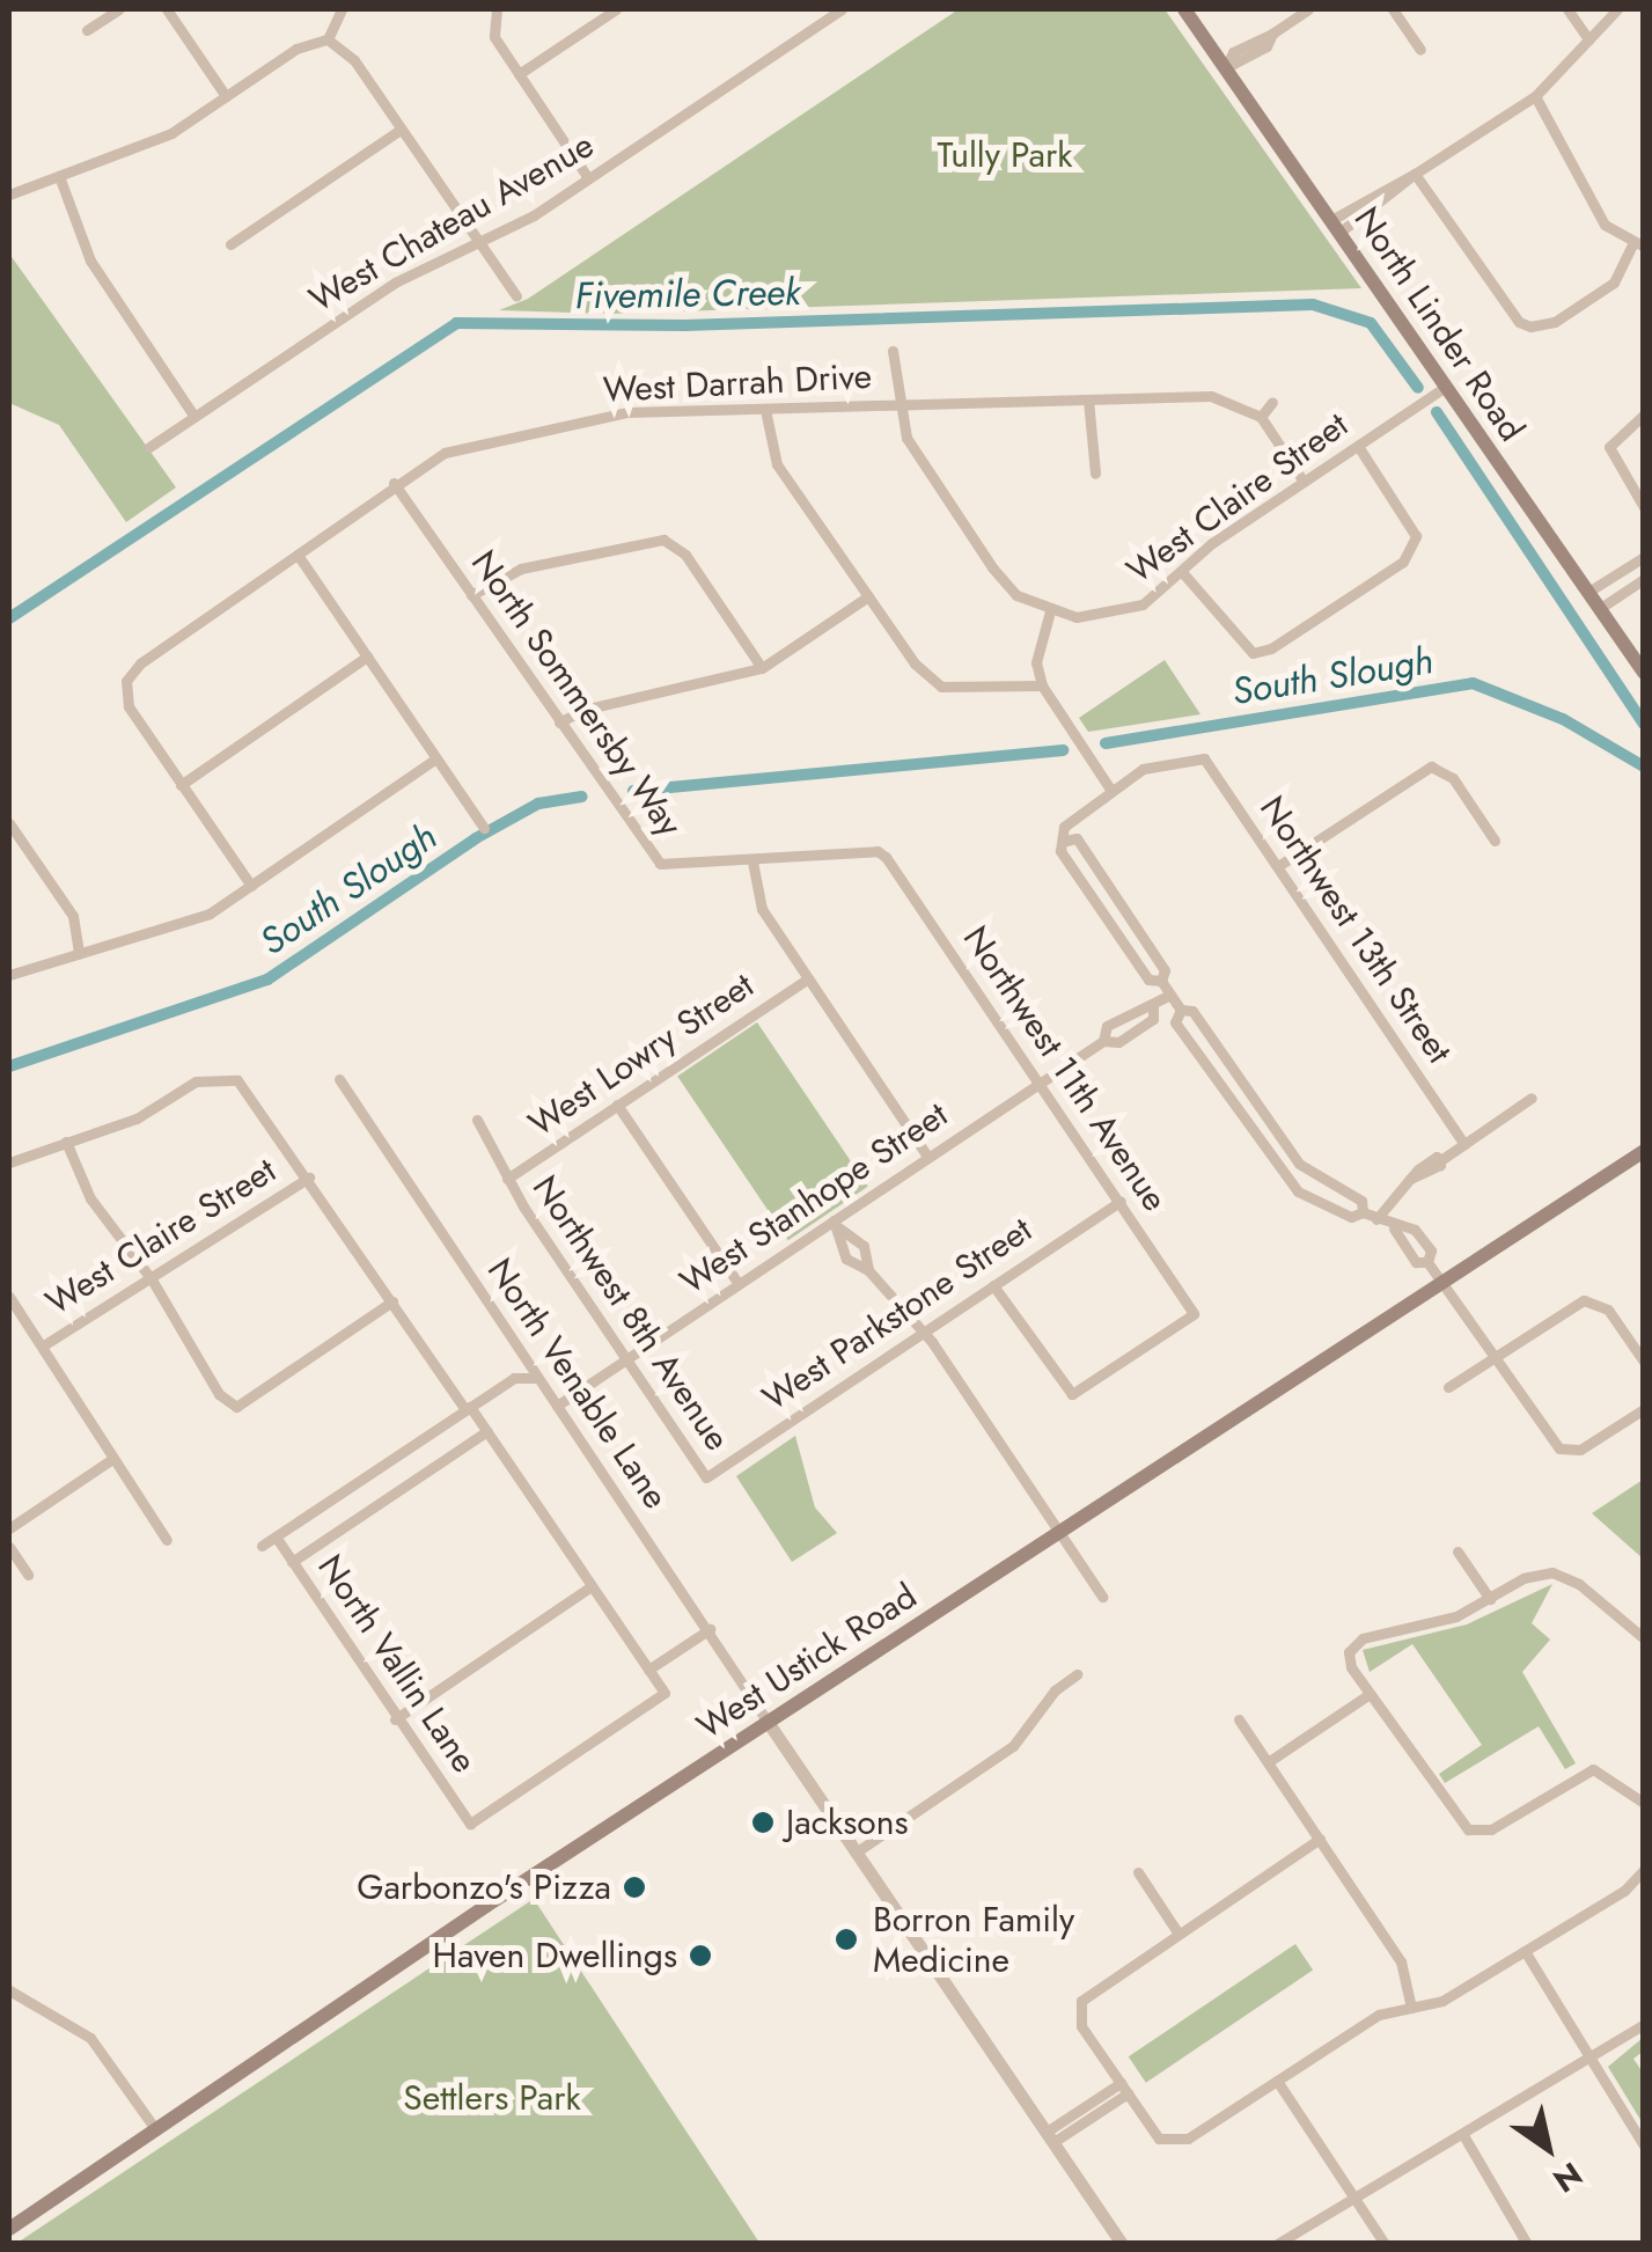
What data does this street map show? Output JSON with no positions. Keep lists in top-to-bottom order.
{
  "streets": {
    "main road": ["North Linder Road", "West Ustick Road"],
    "street": [
      "West Chateau Avenue",
      "West Darrah Drive",
      "West Claire Street",
      "North Sommersby Way",
      "Northwest 13th Street",
      "West Lowry Street",
      "Northwest 11th Avenue",
      "West Stanhope Street",
      "Northwest 8th Avenue",
      "West Parkstone Street",
      "North Venable Lane",
      "North Vallin Lane"
    ]
  },
  "crossings": [
    ["North Linder Road", "West Claire Street"],
    ["West Darrah Drive", "North Sommersby Way"],
    ["North Sommersby Way", "Northwest 11th Avenue"],
    ["West Lowry Street", "Northwest 8th Avenue"],
    ["Northwest 11th Avenue", "West Stanhope Street"],
    ["Northwest 11th Avenue", "West Parkstone Street"],
    ["West Stanhope Street", "Northwest 8th Avenue"],
    ["West Stanhope Street", "North Venable Lane"],
    ["Northwest 8th Avenue", "West Parkstone Street"],
    ["North Venable Lane", "West Ustick Road"]
  ],
  "water": ["Fivemile Creek", "South Slough"],
  "parks": ["Tully Park", "Settlers Park"],
  "places": [
    "Jacksons",
    "Garbonzo's Pizza",
    "Borron Family Medicine",
    "Haven Dwellings"
  ],
  "north": "bottom right"
}
